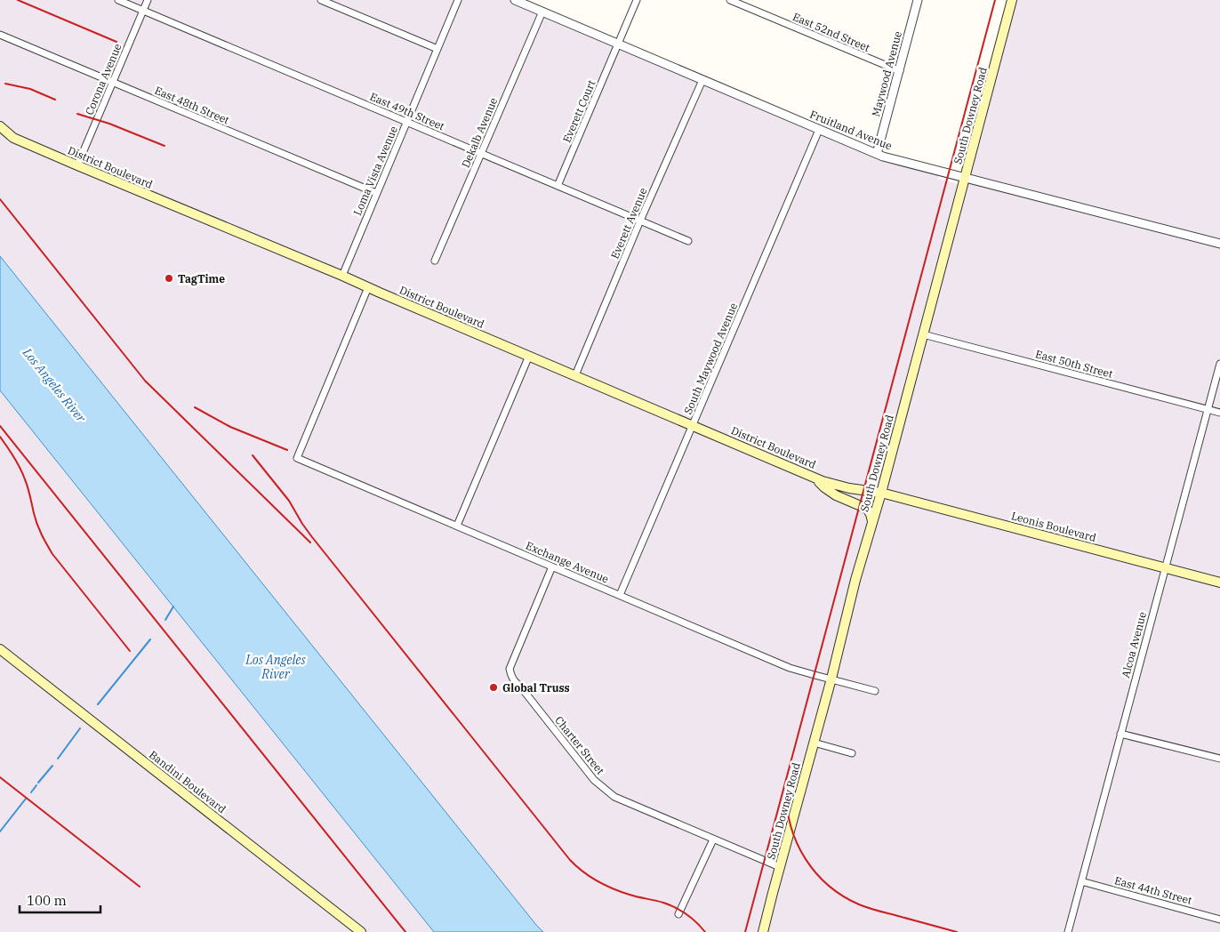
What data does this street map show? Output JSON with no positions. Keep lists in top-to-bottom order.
{
  "streets": {
    "main road": [
      "South Downey Road",
      "District Boulevard",
      "Leonis Boulevard",
      "Bandini Boulevard"
    ],
    "street": [
      "East 52nd Street",
      "Maywood Avenue",
      "Corona Avenue",
      "East 48th Street",
      "East 49th Street",
      "Everett Court",
      "Fruitland Avenue",
      "Dekalb Avenue",
      "Loma Vista Avenue",
      "Everett Avenue",
      "South Maywood Avenue",
      "East 50th Street",
      "Exchange Avenue",
      "Alcoa Avenue",
      "Charter Street",
      "East 44th Street"
    ]
  },
  "crossings": [
    ["East 52nd Street", "Maywood Avenue"],
    ["Maywood Avenue", "Fruitland Avenue"],
    ["Corona Avenue", "East 48th Street"],
    ["Corona Avenue", "East 49th Street"],
    ["Corona Avenue", "District Boulevard"],
    ["East 48th Street", "Loma Vista Avenue"],
    ["East 49th Street", "Everett Court"],
    ["East 49th Street", "Dekalb Avenue"],
    ["East 49th Street", "Loma Vista Avenue"],
    ["East 49th Street", "Everett Avenue"],
    ["Everett Court", "Fruitland Avenue"],
    ["South Downey Road", "Fruitland Avenue"],
    ["South Downey Road", "District Boulevard"],
    ["South Downey Road", "East 50th Street"],
    ["South Downey Road", "Leonis Boulevard"],
    ["South Downey Road", "Exchange Avenue"],
    ["South Downey Road", "Charter Street"],
    ["Fruitland Avenue", "Dekalb Avenue"],
    ["Fruitland Avenue", "Everett Avenue"],
    ["Fruitland Avenue", "South Maywood Avenue"],
    ["District Boulevard", "Loma Vista Avenue"],
    ["District Boulevard", "Everett Avenue"],
    ["District Boulevard", "South Maywood Avenue"],
    ["District Boulevard", "Leonis Boulevard"],
    ["District Boulevard", "Exchange Avenue"],
    ["South Maywood Avenue", "Exchange Avenue"],
    ["East 50th Street", "Alcoa Avenue"],
    ["Leonis Boulevard", "Alcoa Avenue"],
    ["Exchange Avenue", "Charter Street"],
    ["Alcoa Avenue", "East 44th Street"]
  ],
  "water": ["Los Angeles River"],
  "places": ["TagTime", "Global Truss"],
  "scale_bar": "100 m"
}
